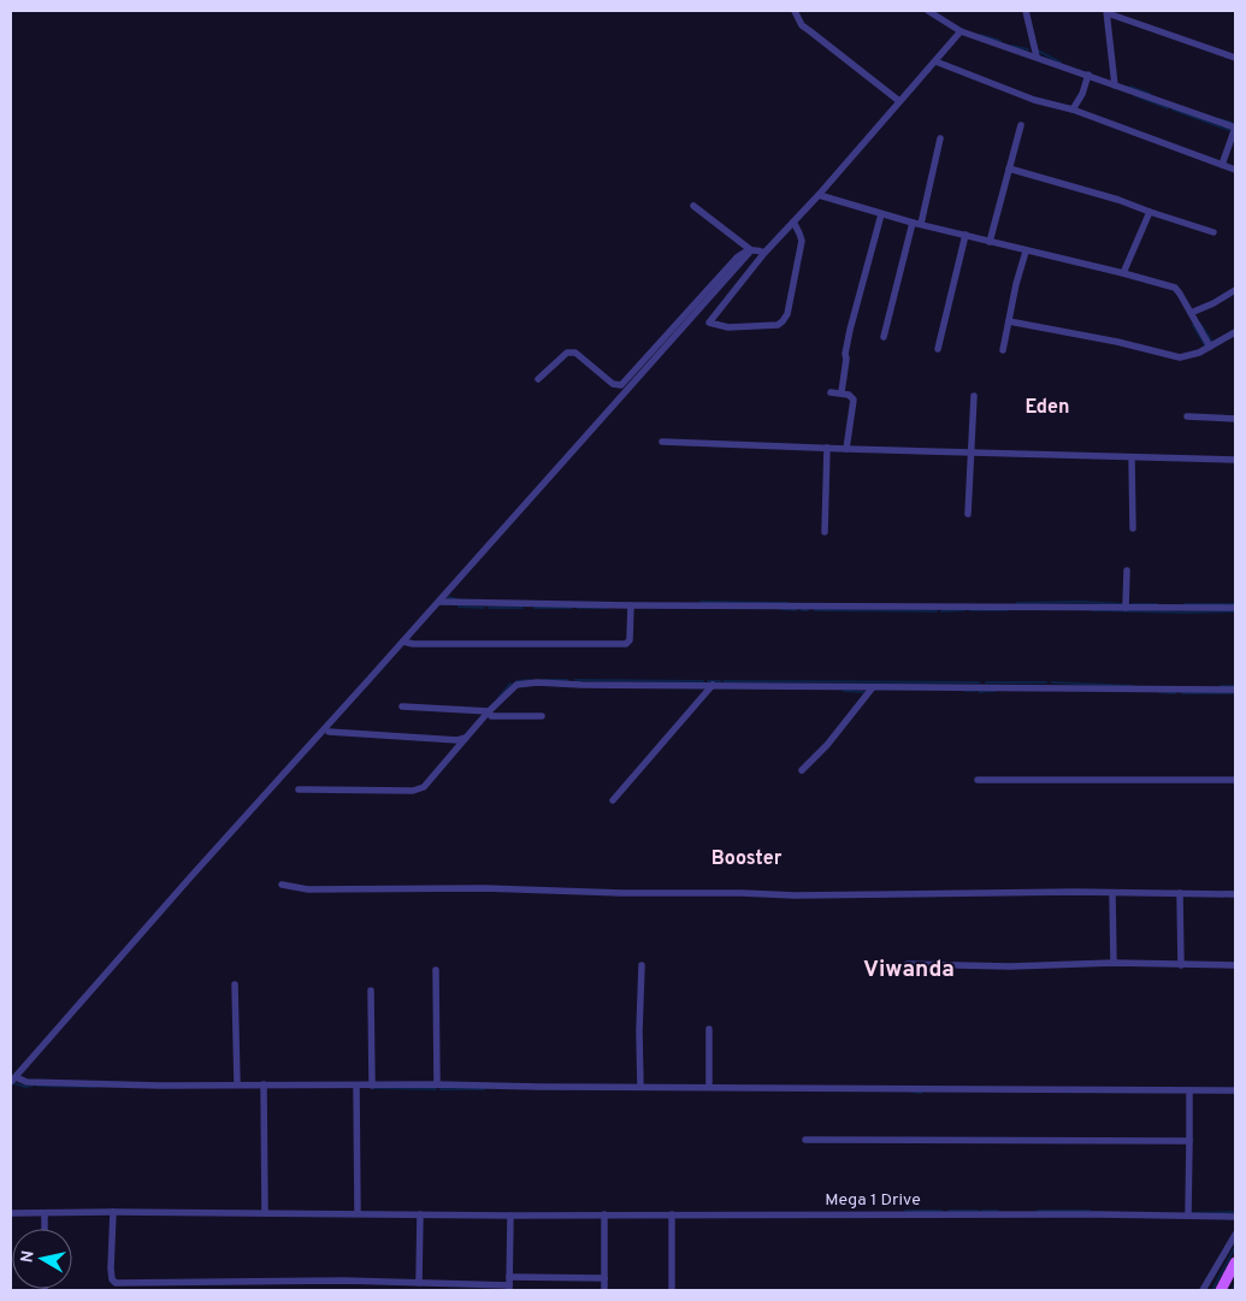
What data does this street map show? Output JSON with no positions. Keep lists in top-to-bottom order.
{
  "streets": {
    "street": ["Mega 1 Drive"]
  },
  "districts": ["Eden", "Booster", "Viwanda"],
  "north": "left"
}
